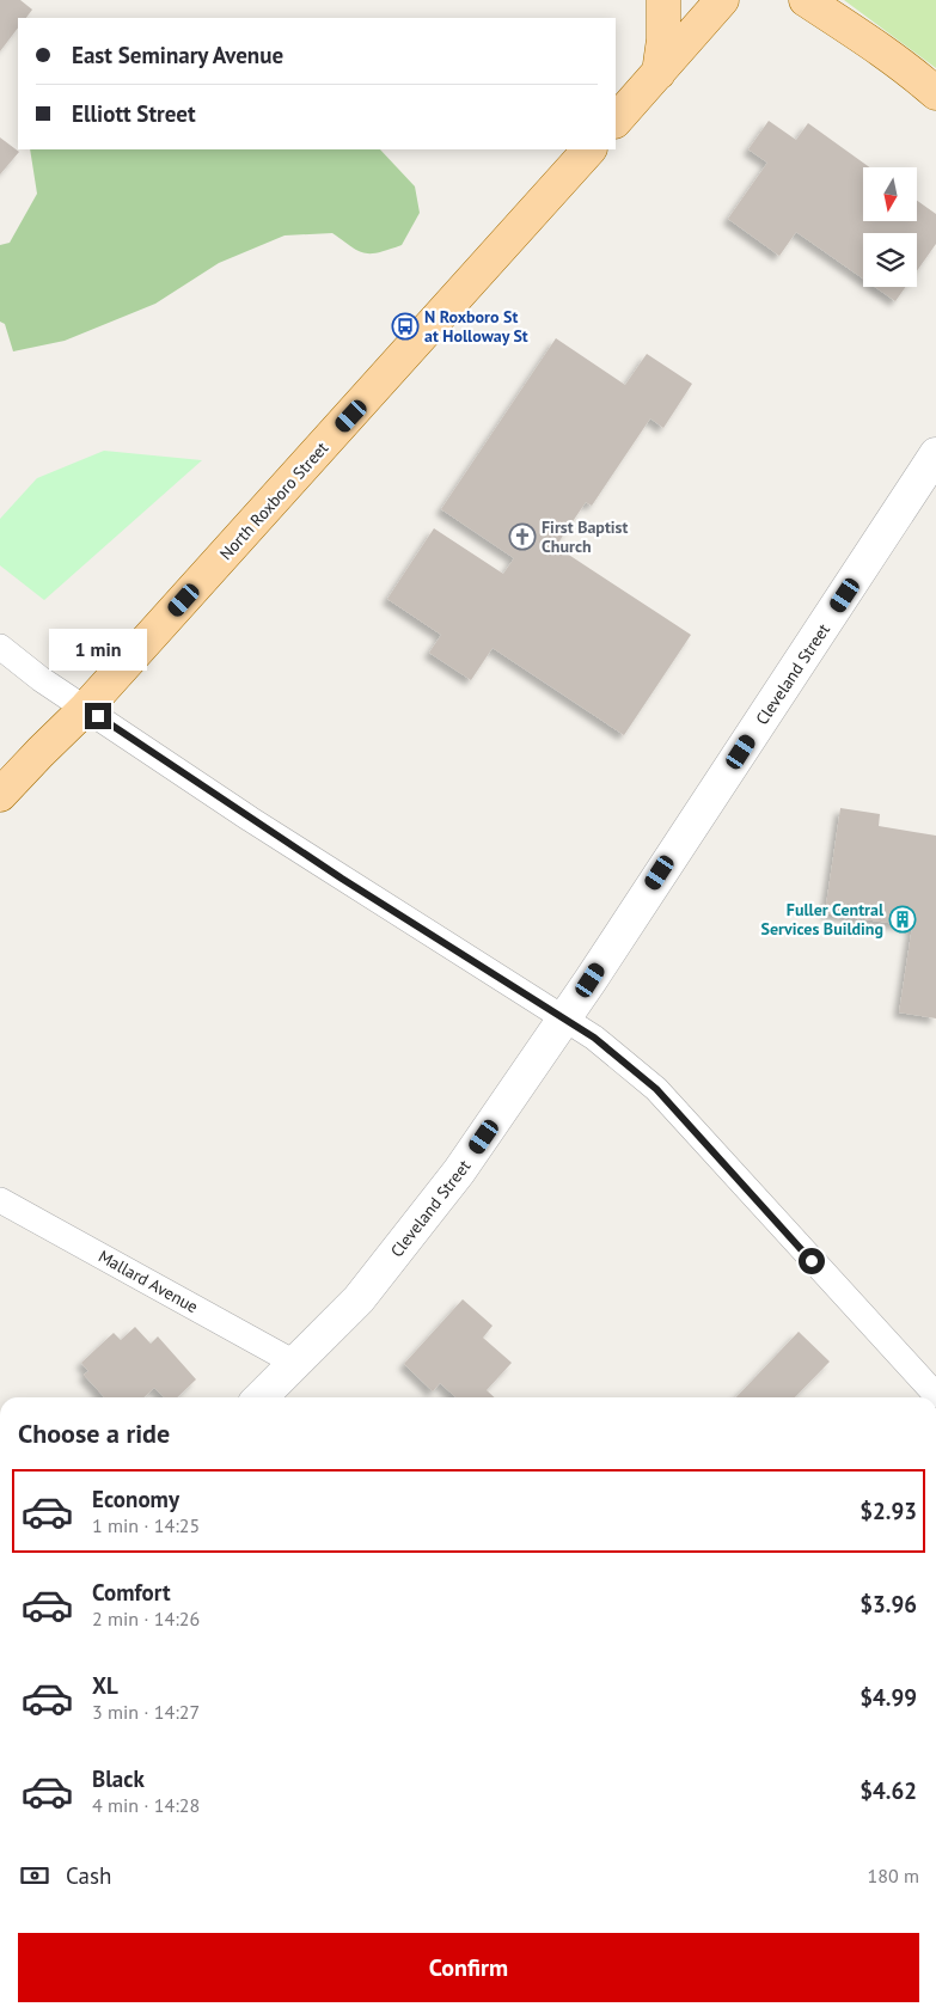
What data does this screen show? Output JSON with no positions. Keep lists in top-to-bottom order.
{
  "streets": {
    "main road": ["North Roxboro Street"],
    "street": ["Cleveland Street", "Mallard Avenue"]
  },
  "crossings": [
    ["Cleveland Street", "Mallard Avenue"]
  ],
  "places": {
    "bus stop": ["N Roxboro St at Holloway St"],
    "church": ["First Baptist Church"],
    "building": ["Fuller Central Services Building"]
  },
  "north": "bottom",
  "page": {
    "banner": ["East Seminary Avenue", "Elliott Street"],
    "bubble": "1 min",
    "heading": "Choose a ride",
    "list": [
      {
        "name": "Economy",
        "note": "1 min · 14:25",
        "value": "$2.93"
      },
      {
        "name": "Comfort",
        "note": "2 min · 14:26",
        "value": "$3.96"
      },
      {
        "name": "XL",
        "note": "3 min · 14:27",
        "value": "$4.99"
      },
      {
        "name": "Black",
        "note": "4 min · 14:28",
        "value": "$4.62"
      }
    ],
    "pay": ["Cash", "180 m"],
    "buttons": "Confirm"
  }
}
